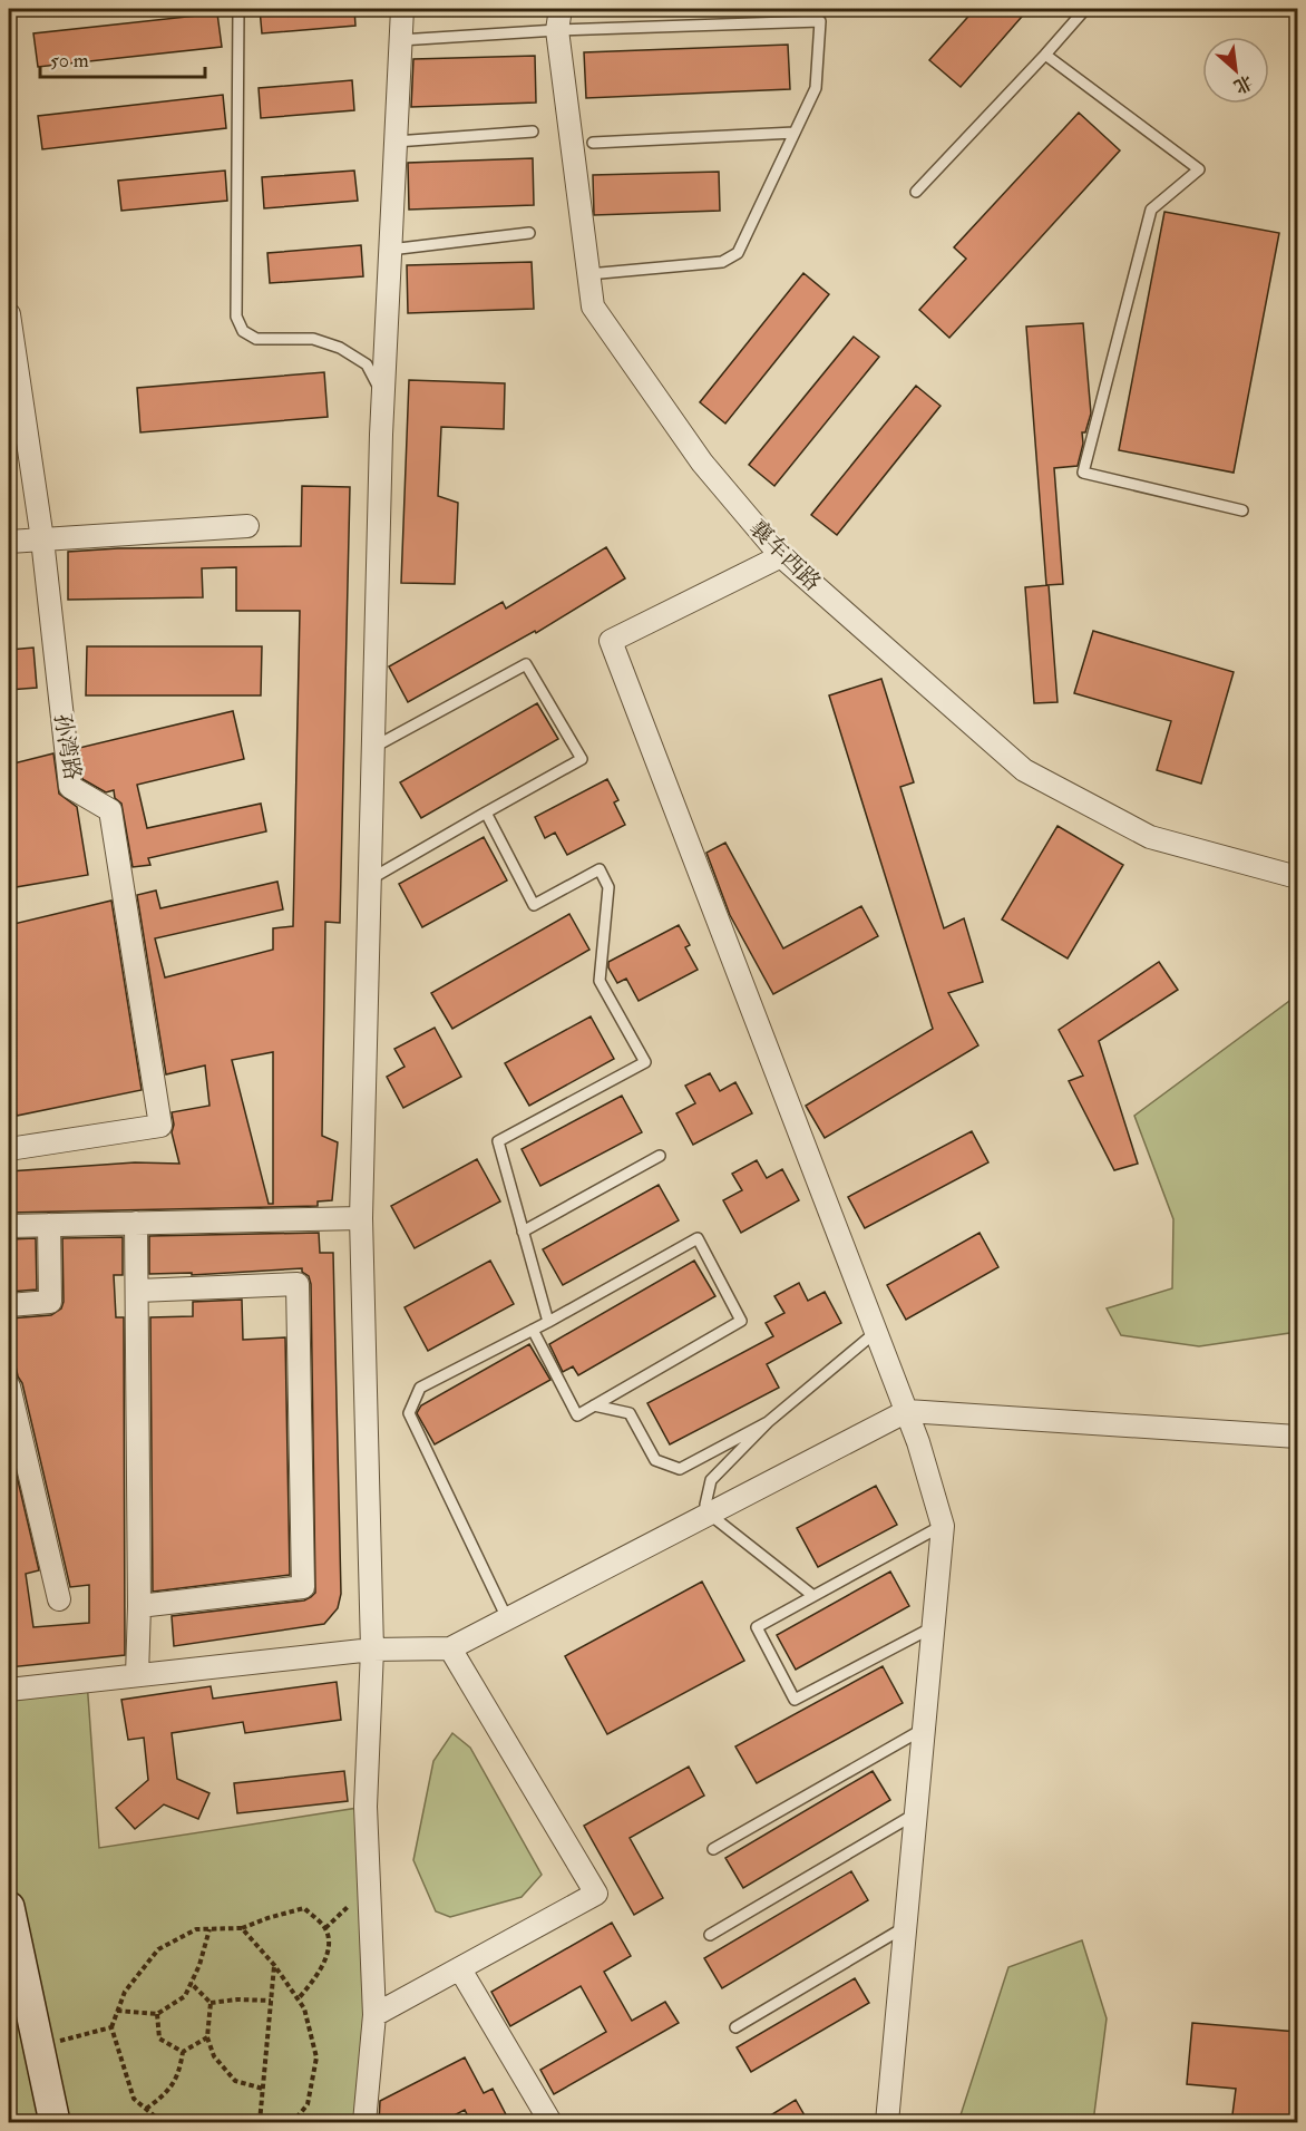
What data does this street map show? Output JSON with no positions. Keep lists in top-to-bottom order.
{
  "streets": {
    "street": ["襄车西路", "孙湾路"]
  },
  "scale_bar": "50 m",
  "north": "bottom right"
}
